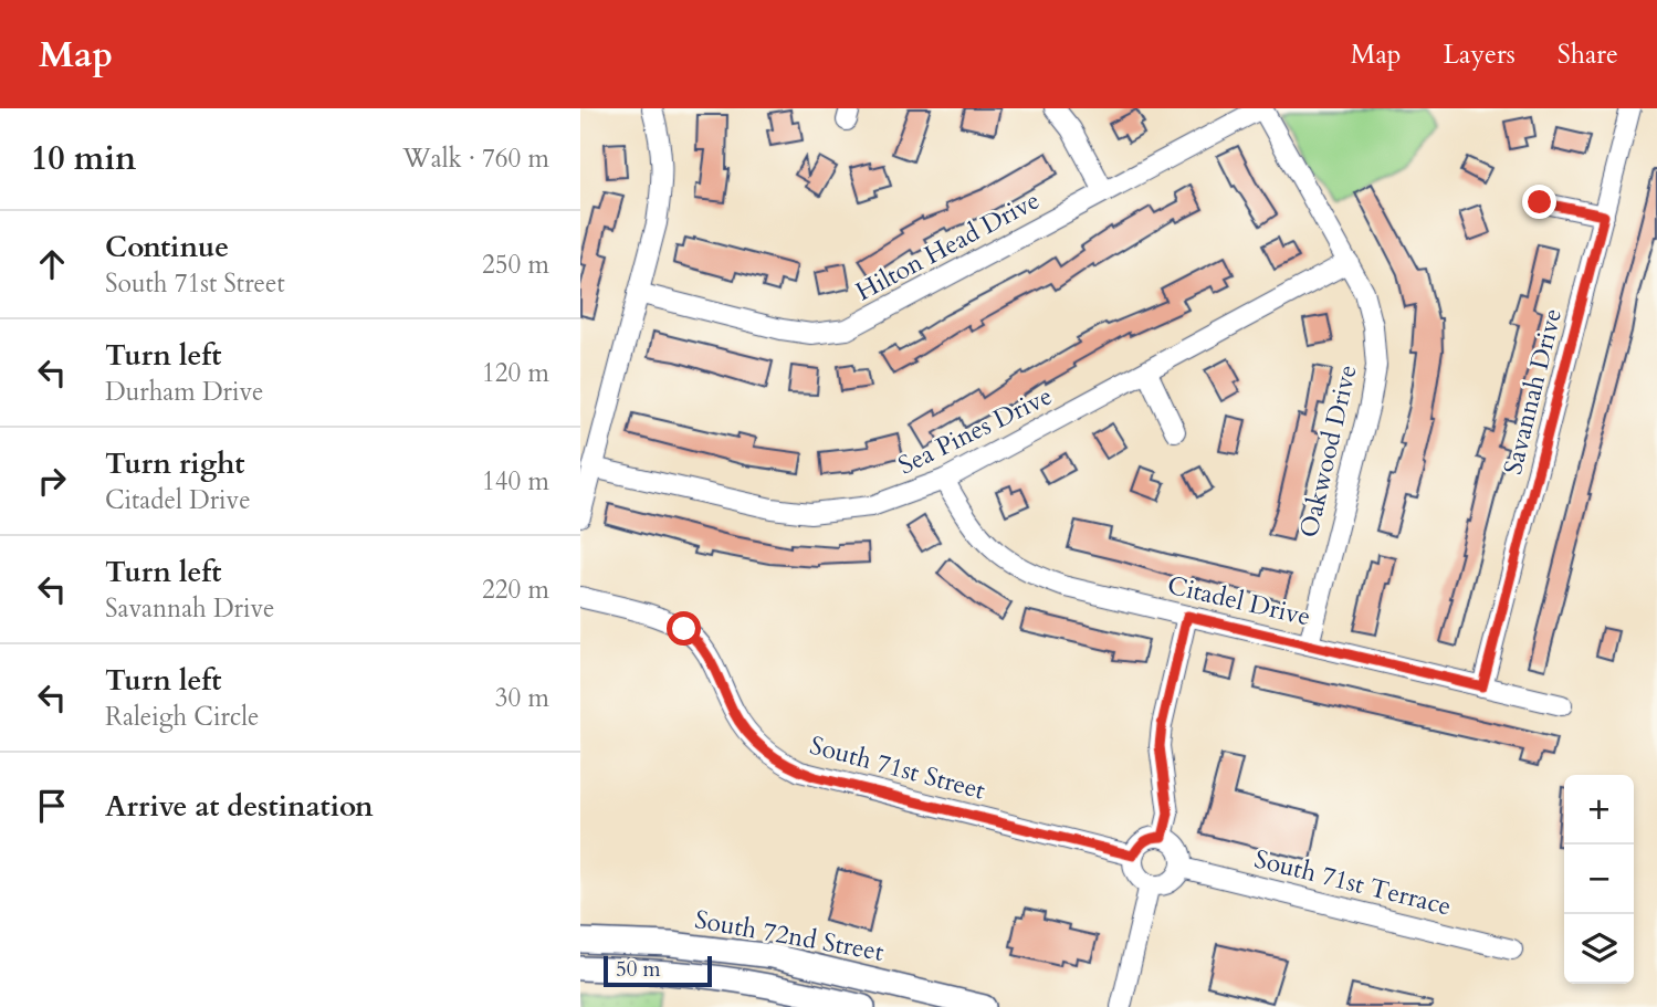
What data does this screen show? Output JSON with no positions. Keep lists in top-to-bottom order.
{
  "streets": {
    "main road": ["South 72nd Street"],
    "street": [
      "Hilton Head Drive",
      "Savannah Drive",
      "Sea Pines Drive",
      "Oakwood Drive",
      "Citadel Drive",
      "South 71st Street",
      "South 71st Terrace"
    ]
  },
  "crossings": [
    ["Hilton Head Drive", "Oakwood Drive"],
    ["Savannah Drive", "Citadel Drive"],
    ["Sea Pines Drive", "Oakwood Drive"],
    ["Sea Pines Drive", "Citadel Drive"],
    ["Oakwood Drive", "Citadel Drive"],
    ["South 71st Street", "South 71st Terrace"]
  ],
  "scale_bar": "50 m",
  "page": {
    "header": "Map",
    "nav": ["Map", "Layers", "Share"],
    "heading": ["10 min", "Walk · 760 m"],
    "list": [
      ["Continue", "South 71st Street", "250 m"],
      ["Turn left", "Durham Drive", "120 m"],
      ["Turn right", "Citadel Drive", "140 m"],
      ["Turn left", "Savannah Drive", "220 m"],
      ["Turn left", "Raleigh Circle", "30 m"],
      "Arrive at destination"
    ],
    "map_buttons": ["+", "−"],
    "scale": "50 m"
  }
}
